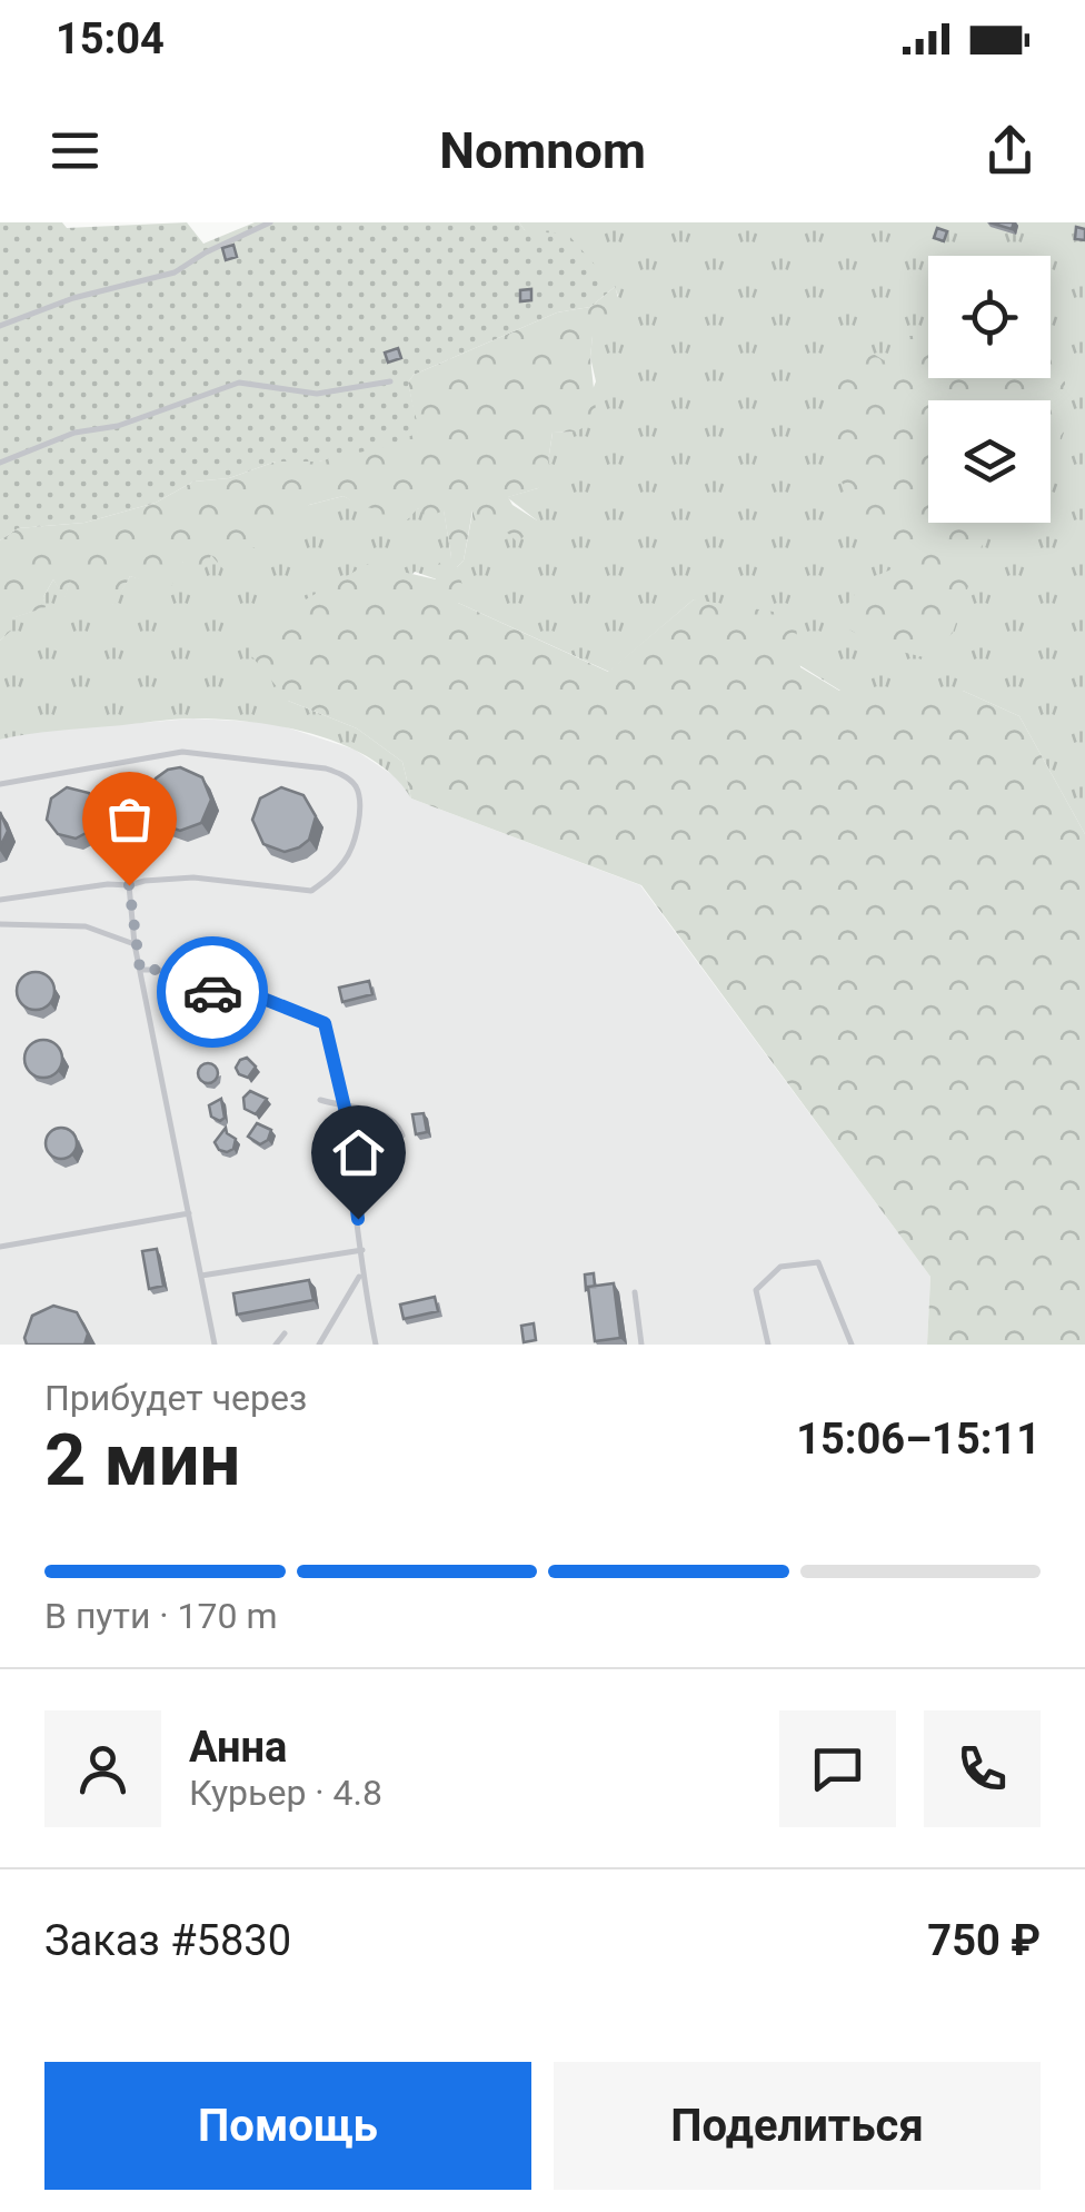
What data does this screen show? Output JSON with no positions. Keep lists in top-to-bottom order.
{
  "page": {
    "status": "15:04",
    "header": "Nomnom",
    "heading": ["2 мин", "Прибудет через", "15:06–15:11"],
    "panel": [
      "Анна",
      "Курьер · 4.8",
      "Заказ #5830",
      "750 ₽"
    ],
    "bar": "В пути · 170 m",
    "buttons": ["Помощь", "Поделиться"]
  }
}
